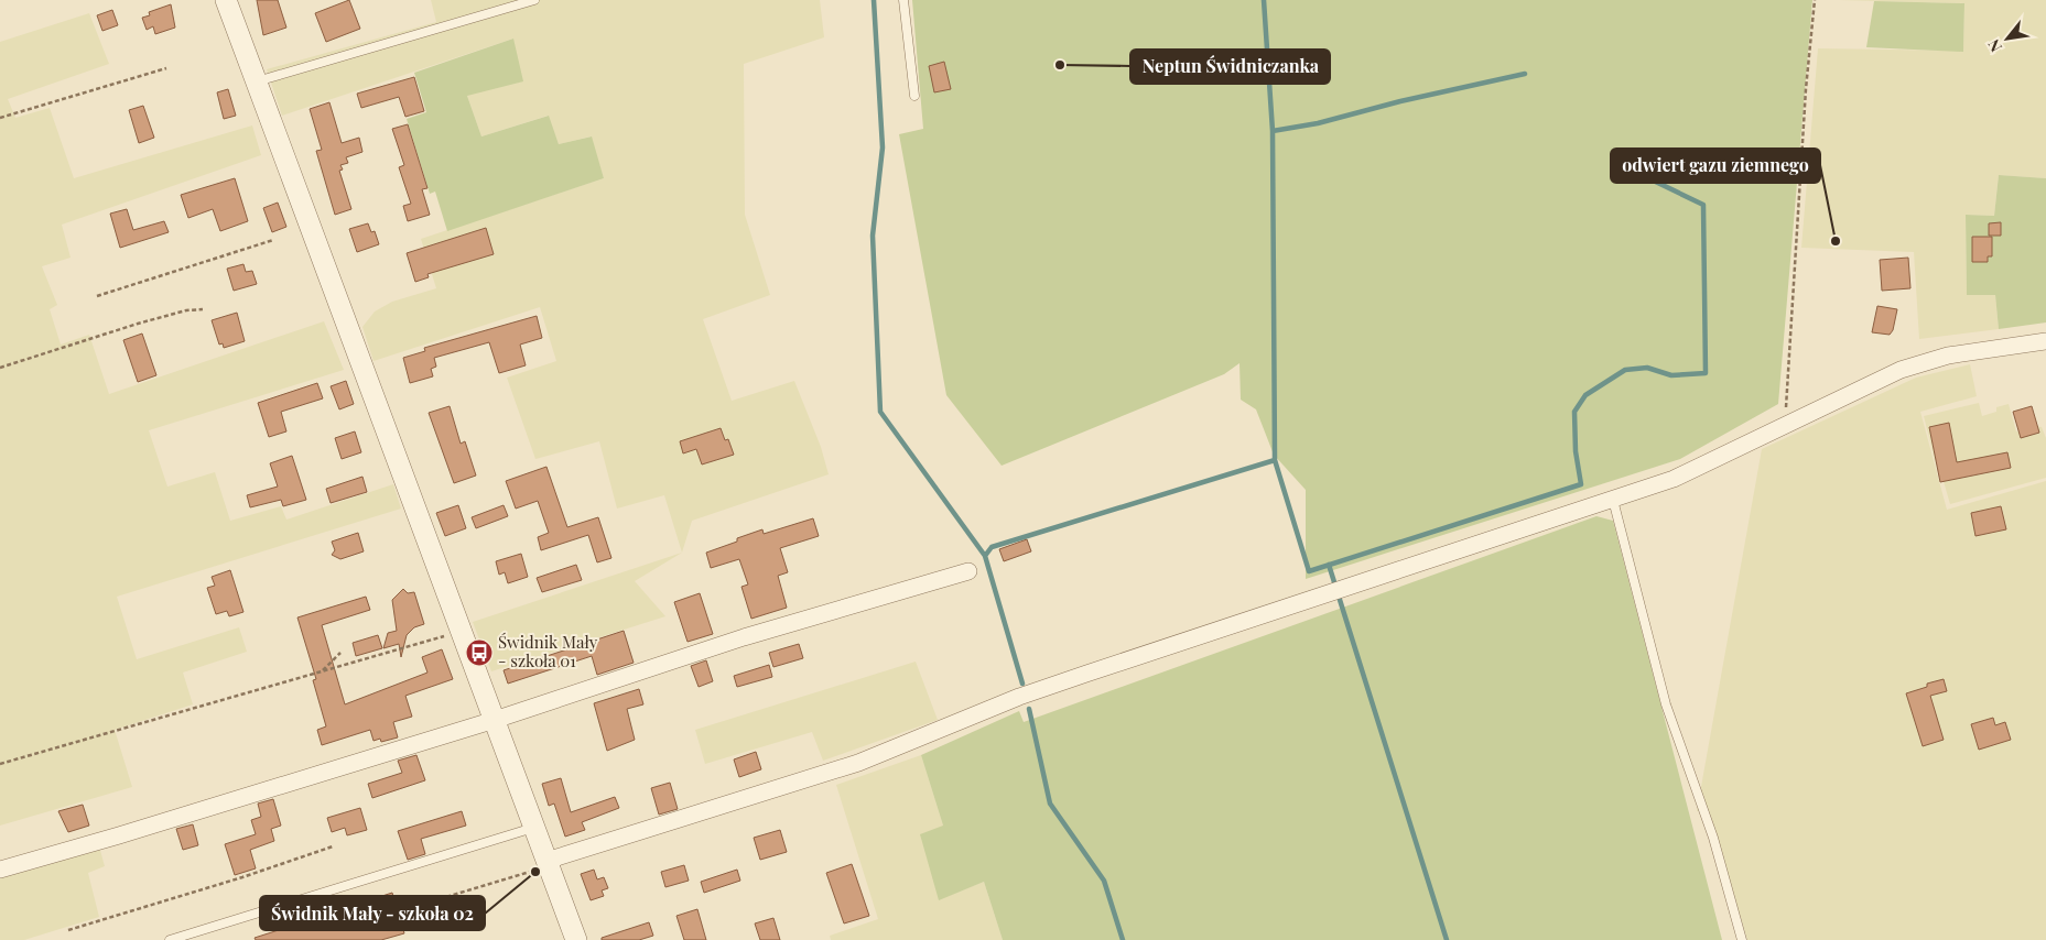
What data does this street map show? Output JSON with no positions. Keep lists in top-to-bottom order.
{
  "places": {
    "other": ["Neptun Świdniczanka", "odwiert gazu ziemnego", "Świdnik Mały - szkoła 02"],
    "bus stop": ["Świdnik Mały - szkoła 01"]
  },
  "north": "bottom left"
}
